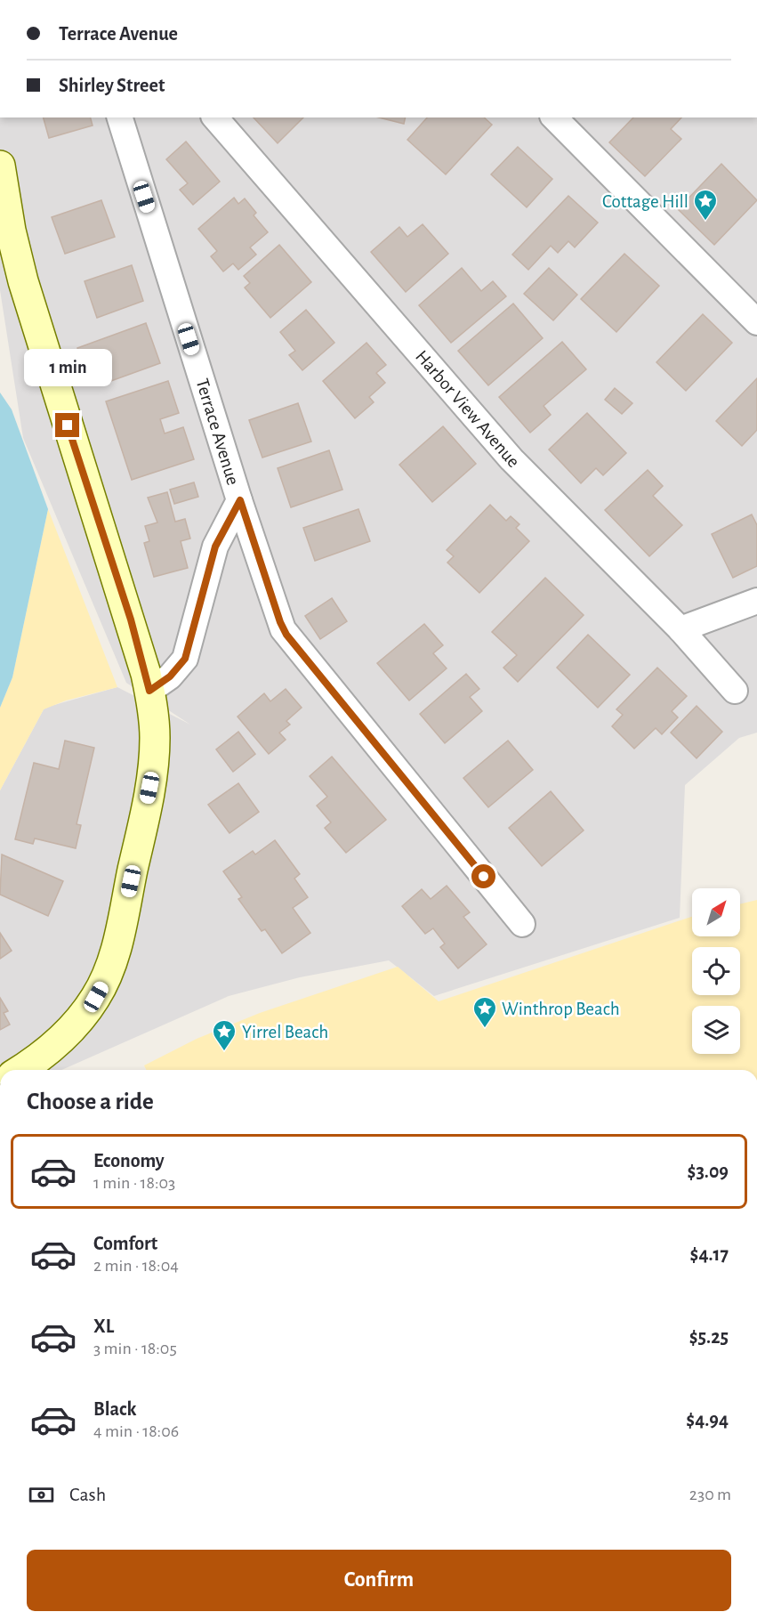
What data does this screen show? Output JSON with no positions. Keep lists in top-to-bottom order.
{
  "streets": {
    "street": ["Harbor View Avenue", "Terrace Avenue"]
  },
  "places": {
    "place": ["Cottage Hill", "Winthrop Beach", "Yirrel Beach"]
  },
  "north": "top right",
  "page": {
    "banner": ["Terrace Avenue", "Shirley Street"],
    "bubble": "1 min",
    "heading": "Choose a ride",
    "list": [
      {
        "name": "Economy",
        "note": "1 min · 18:03",
        "value": "$3.09"
      },
      {
        "name": "Comfort",
        "note": "2 min · 18:04",
        "value": "$4.17"
      },
      {
        "name": "XL",
        "note": "3 min · 18:05",
        "value": "$5.25"
      },
      {
        "name": "Black",
        "note": "4 min · 18:06",
        "value": "$4.94"
      }
    ],
    "pay": ["Cash", "230 m"],
    "buttons": "Confirm"
  }
}
